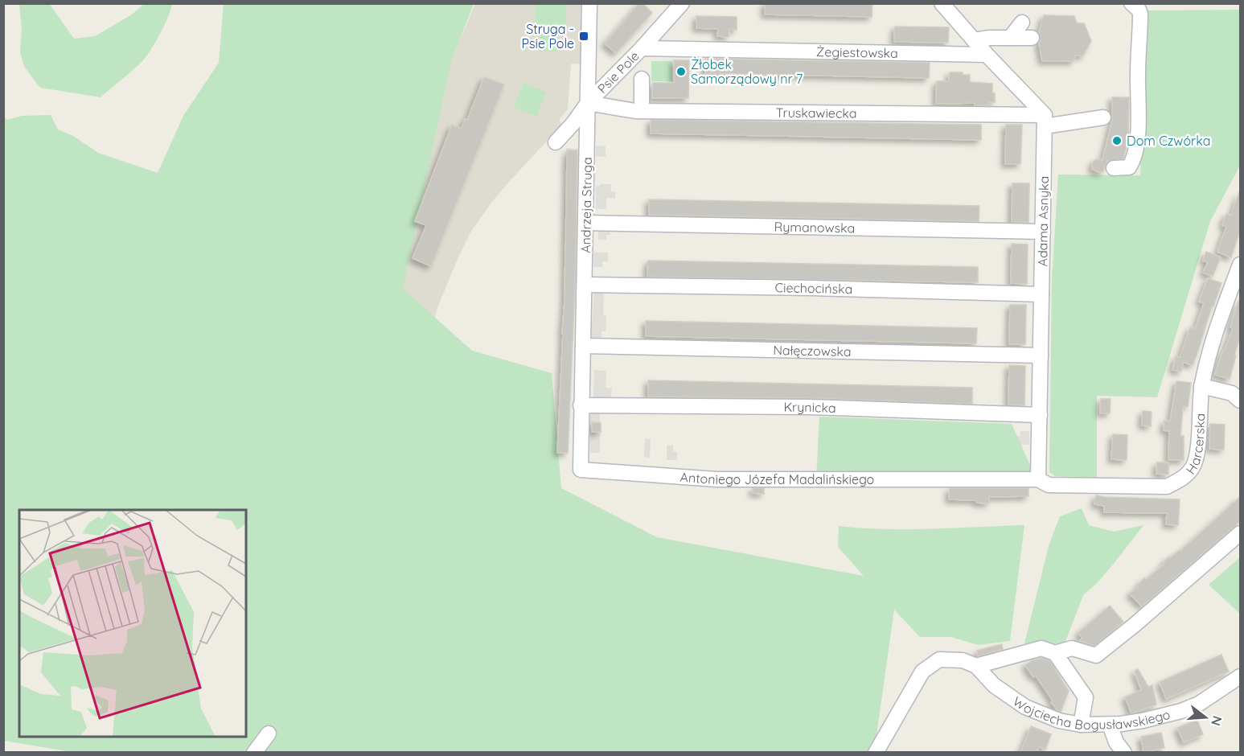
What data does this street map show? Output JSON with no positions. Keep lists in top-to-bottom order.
{
  "streets": {
    "street": [
      "Żegiestowska",
      "Psie Pole",
      "Truskawiecka",
      "Andrzeja Struga",
      "Adama Asnyka",
      "Rymanowska",
      "Ciechocińska",
      "Nałęczowska",
      "Krynicka",
      "Harcerska",
      "Antoniego Józefa Madalińskiego",
      "Wojciecha Bogusławskiego"
    ]
  },
  "crossings": [
    ["Żegiestowska", "Psie Pole"],
    ["Psie Pole", "Truskawiecka"],
    ["Psie Pole", "Andrzeja Struga"],
    ["Truskawiecka", "Andrzeja Struga"],
    ["Truskawiecka", "Adama Asnyka"],
    ["Andrzeja Struga", "Rymanowska"],
    ["Andrzeja Struga", "Ciechocińska"],
    ["Andrzeja Struga", "Nałęczowska"],
    ["Andrzeja Struga", "Krynicka"],
    ["Andrzeja Struga", "Antoniego Józefa Madalińskiego"],
    ["Adama Asnyka", "Rymanowska"],
    ["Adama Asnyka", "Ciechocińska"],
    ["Adama Asnyka", "Nałęczowska"],
    ["Adama Asnyka", "Krynicka"],
    ["Adama Asnyka", "Harcerska"],
    ["Adama Asnyka", "Antoniego Józefa Madalińskiego"],
    ["Krynicka", "Antoniego Józefa Madalińskiego"],
    ["Harcerska", "Antoniego Józefa Madalińskiego"]
  ],
  "places": {
    "transit": ["Struga - Psie Pole"],
    "other": ["Żłobek Samorządowy nr 7", "Dom Czwórka"]
  },
  "north": "right"
}
